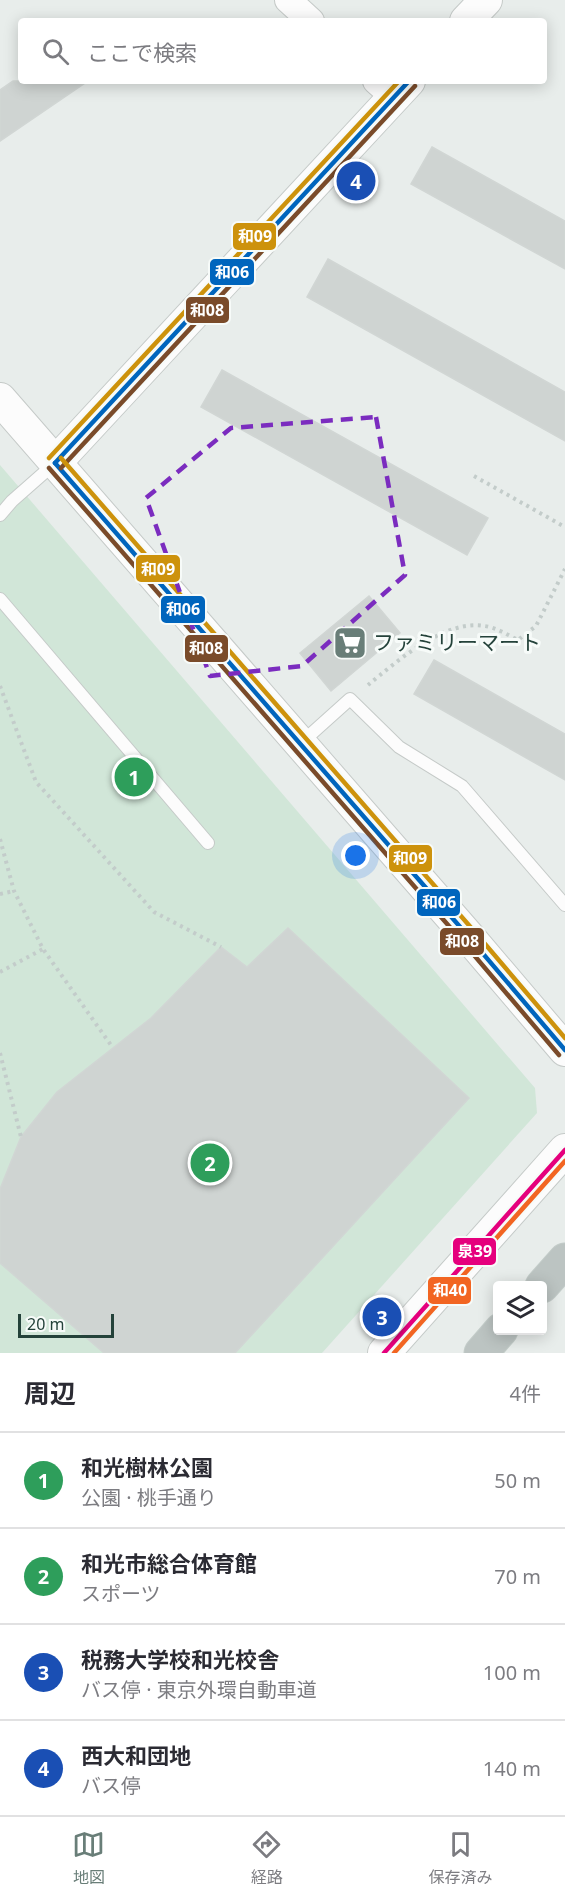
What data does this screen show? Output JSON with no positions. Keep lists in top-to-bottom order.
{
  "places": {
    "supermarket": ["ファミリーマート"]
  },
  "lines": [
    "transit line 和06",
    "transit line 和09",
    "transit line 和08",
    "transit line 泉39",
    "transit line 和40"
  ],
  "scale_bar": "20 m",
  "page": {
    "search": "ここで検索",
    "pins": [
      "4",
      "1",
      "2",
      "3"
    ],
    "scale": "20 m",
    "heading": ["周辺", "4件"],
    "list": [
      {
        "mark": "1",
        "name": "和光樹林公園",
        "note": "公園 · 桃手通り",
        "value": "50 m"
      },
      {
        "mark": "2",
        "name": "和光市総合体育館",
        "note": "スポーツ",
        "value": "70 m"
      },
      {
        "mark": "3",
        "name": "税務大学校和光校舎",
        "note": "バス停 · 東京外環自動車道",
        "value": "100 m"
      },
      {
        "mark": "4",
        "name": "西大和団地",
        "note": "バス停",
        "value": "140 m"
      }
    ],
    "nav": ["地図", "経路", "保存済み"]
  }
}
